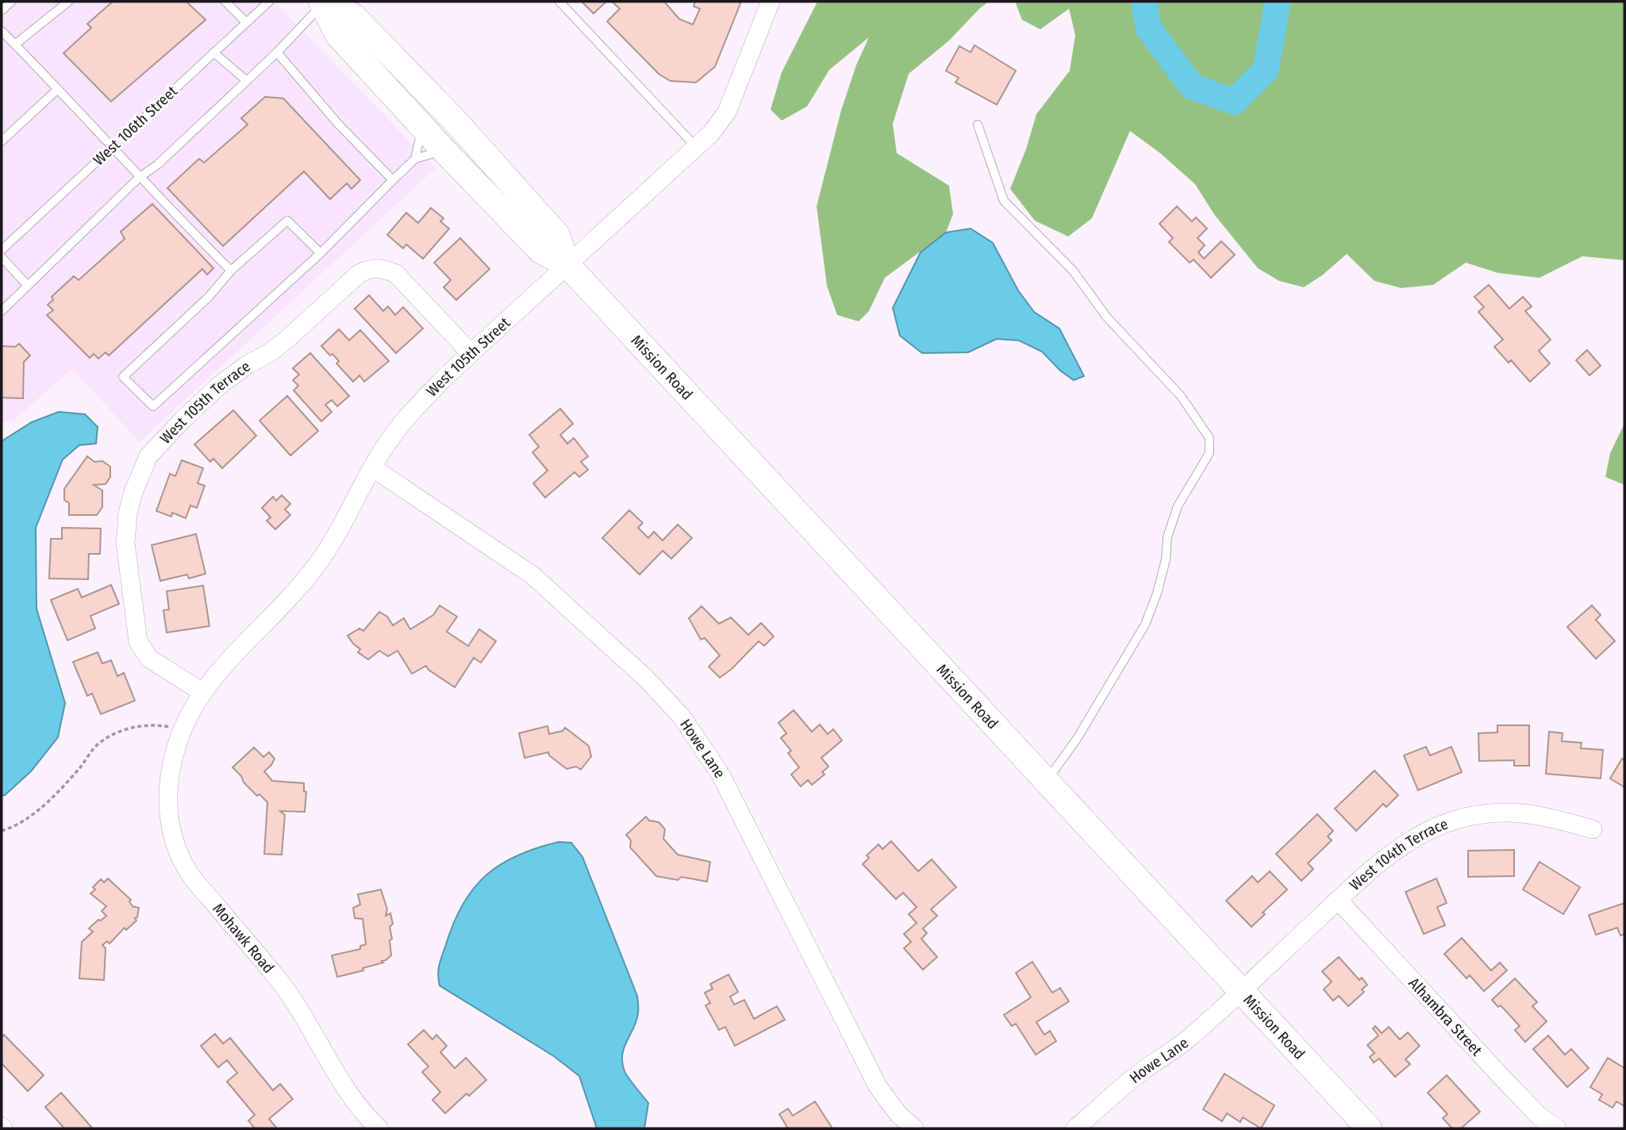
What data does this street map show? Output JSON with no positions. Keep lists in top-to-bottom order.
{
  "streets": {
    "main road": ["Mission Road"],
    "street": [
      "West 105th Street",
      "West 105th Terrace",
      "Howe Lane",
      "West 104th Terrace",
      "Mohawk Road",
      "Alhambra Street"
    ],
    "lane": ["West 106th Street"]
  },
  "crossings": [
    ["West 105th Street", "Mission Road"],
    ["West 105th Street", "West 105th Terrace"],
    ["West 105th Street", "Howe Lane"],
    ["West 105th Street", "Mohawk Road"],
    ["Mission Road", "Howe Lane"],
    ["Mission Road", "West 104th Terrace"],
    ["Howe Lane", "West 104th Terrace"],
    ["West 104th Terrace", "Alhambra Street"]
  ]
}
